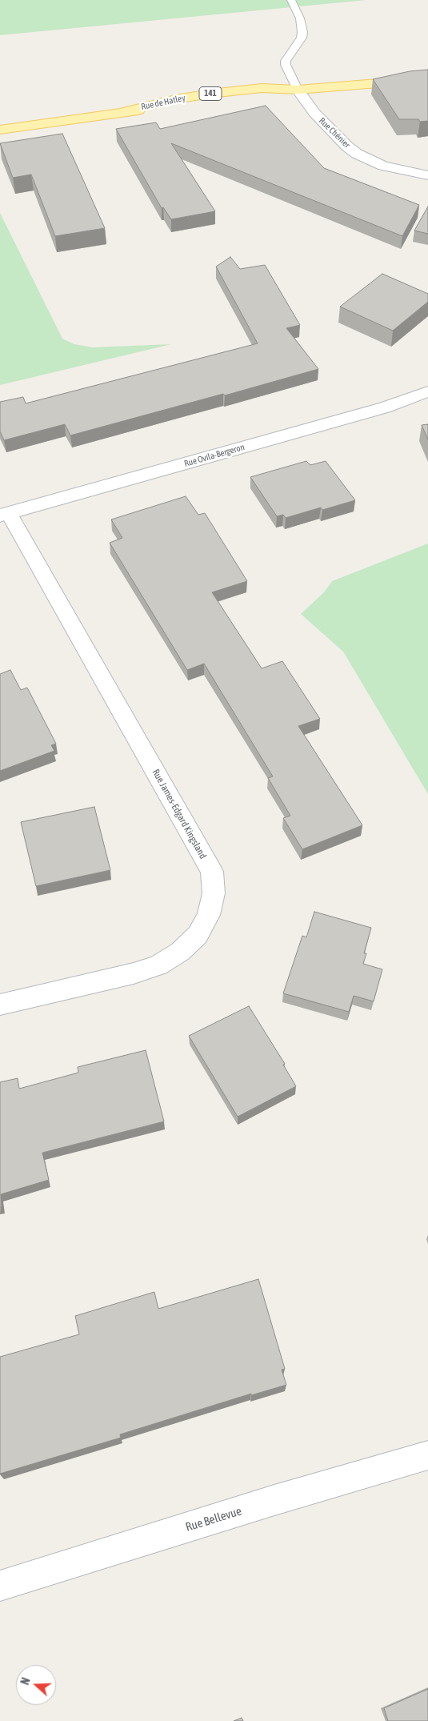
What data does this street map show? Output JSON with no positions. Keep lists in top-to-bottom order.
{
  "streets": {
    "main road": ["141", "Rue de Hatley"],
    "street": [
      "Rue Chénier",
      "Rue Ovila-Bergeron",
      "Rue James-Edgard Kingsland",
      "Rue Bellevue"
    ]
  },
  "crossings": [
    ["Rue de Hatley", "Rue Chénier"],
    ["Rue Ovila-Bergeron", "Rue James-Edgard Kingsland"]
  ],
  "north": "left"
}
